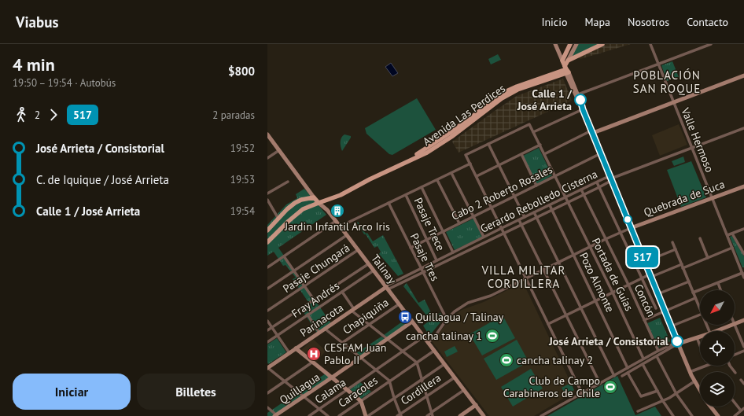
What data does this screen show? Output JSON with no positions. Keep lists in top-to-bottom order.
{
  "streets": {
    "main road": ["Avenida Las Perdices", "Talinay"],
    "street": [
      "Valle Hermoso",
      "Cabo 2 Roberto Rosales",
      "Quebrada de Suca",
      "Gerardo Rebolledo Cisterna",
      "Pasaje Trece",
      "Pasaje Tres",
      "Pasaje Chungará",
      "Portada de Guías",
      "Pozo Almonte",
      "Fray Andrés",
      "Concón",
      "Chapiquiña",
      "Parinacota",
      "Quillagua",
      "Cordillera",
      "Calama",
      "Caracoles"
    ]
  },
  "crossings": [
    ["Avenida Las Perdices", "Talinay"],
    ["Valle Hermoso", "Quebrada de Suca"],
    ["Cabo 2 Roberto Rosales", "Pasaje Trece"],
    ["Cabo 2 Roberto Rosales", "Pasaje Tres"],
    ["Cabo 2 Roberto Rosales", "Portada de Guías"],
    ["Gerardo Rebolledo Cisterna", "Pasaje Trece"],
    ["Gerardo Rebolledo Cisterna", "Pasaje Tres"],
    ["Gerardo Rebolledo Cisterna", "Talinay"],
    ["Gerardo Rebolledo Cisterna", "Portada de Guías"],
    ["Gerardo Rebolledo Cisterna", "Pozo Almonte"],
    ["Gerardo Rebolledo Cisterna", "Concón"],
    ["Gerardo Rebolledo Cisterna", "Parinacota"],
    ["Pasaje Chungará", "Talinay"],
    ["Talinay", "Fray Andrés"],
    ["Talinay", "Chapiquiña"],
    ["Talinay", "Parinacota"],
    ["Talinay", "Quillagua"],
    ["Talinay", "Cordillera"],
    ["Talinay", "Calama"],
    ["Talinay", "Caracoles"]
  ],
  "districts": ["POBLACIÓN SAN ROQUE", "VILLA MILITAR CORDILLERA"],
  "places": {
    "other": ["Calle 1 / José Arrieta", "José Arrieta / Consistorial"],
    "building": ["Jardin Infantil Arco Iris"],
    "bus stop": ["Quillagua / Talinay"],
    "sports": ["cancha talinay 1", "cancha talinay 2", "Club de Campo Carabineros de Chile"],
    "hospital": ["CESFAM Juan Pablo II"]
  },
  "lines": ["bus line 517"],
  "north": "bottom left",
  "page": {
    "header": "Viabus",
    "nav": [
      "Inicio",
      "Mapa",
      "Nosotros",
      "Contacto"
    ],
    "heading": ["4 min", "19:50 – 19:54 · Autobús", "$800"],
    "on_map": "517",
    "legs": ["2", "517", "2 paradas"],
    "list": [
      {
        "name": "José Arrieta / Consistorial",
        "value": "19:52"
      },
      {
        "name": "C. de Iquique / José Arrieta",
        "value": "19:53"
      },
      {
        "name": "Calle 1 / José Arrieta",
        "value": "19:54"
      }
    ],
    "buttons": ["Iniciar", "Billetes"]
  }
}
